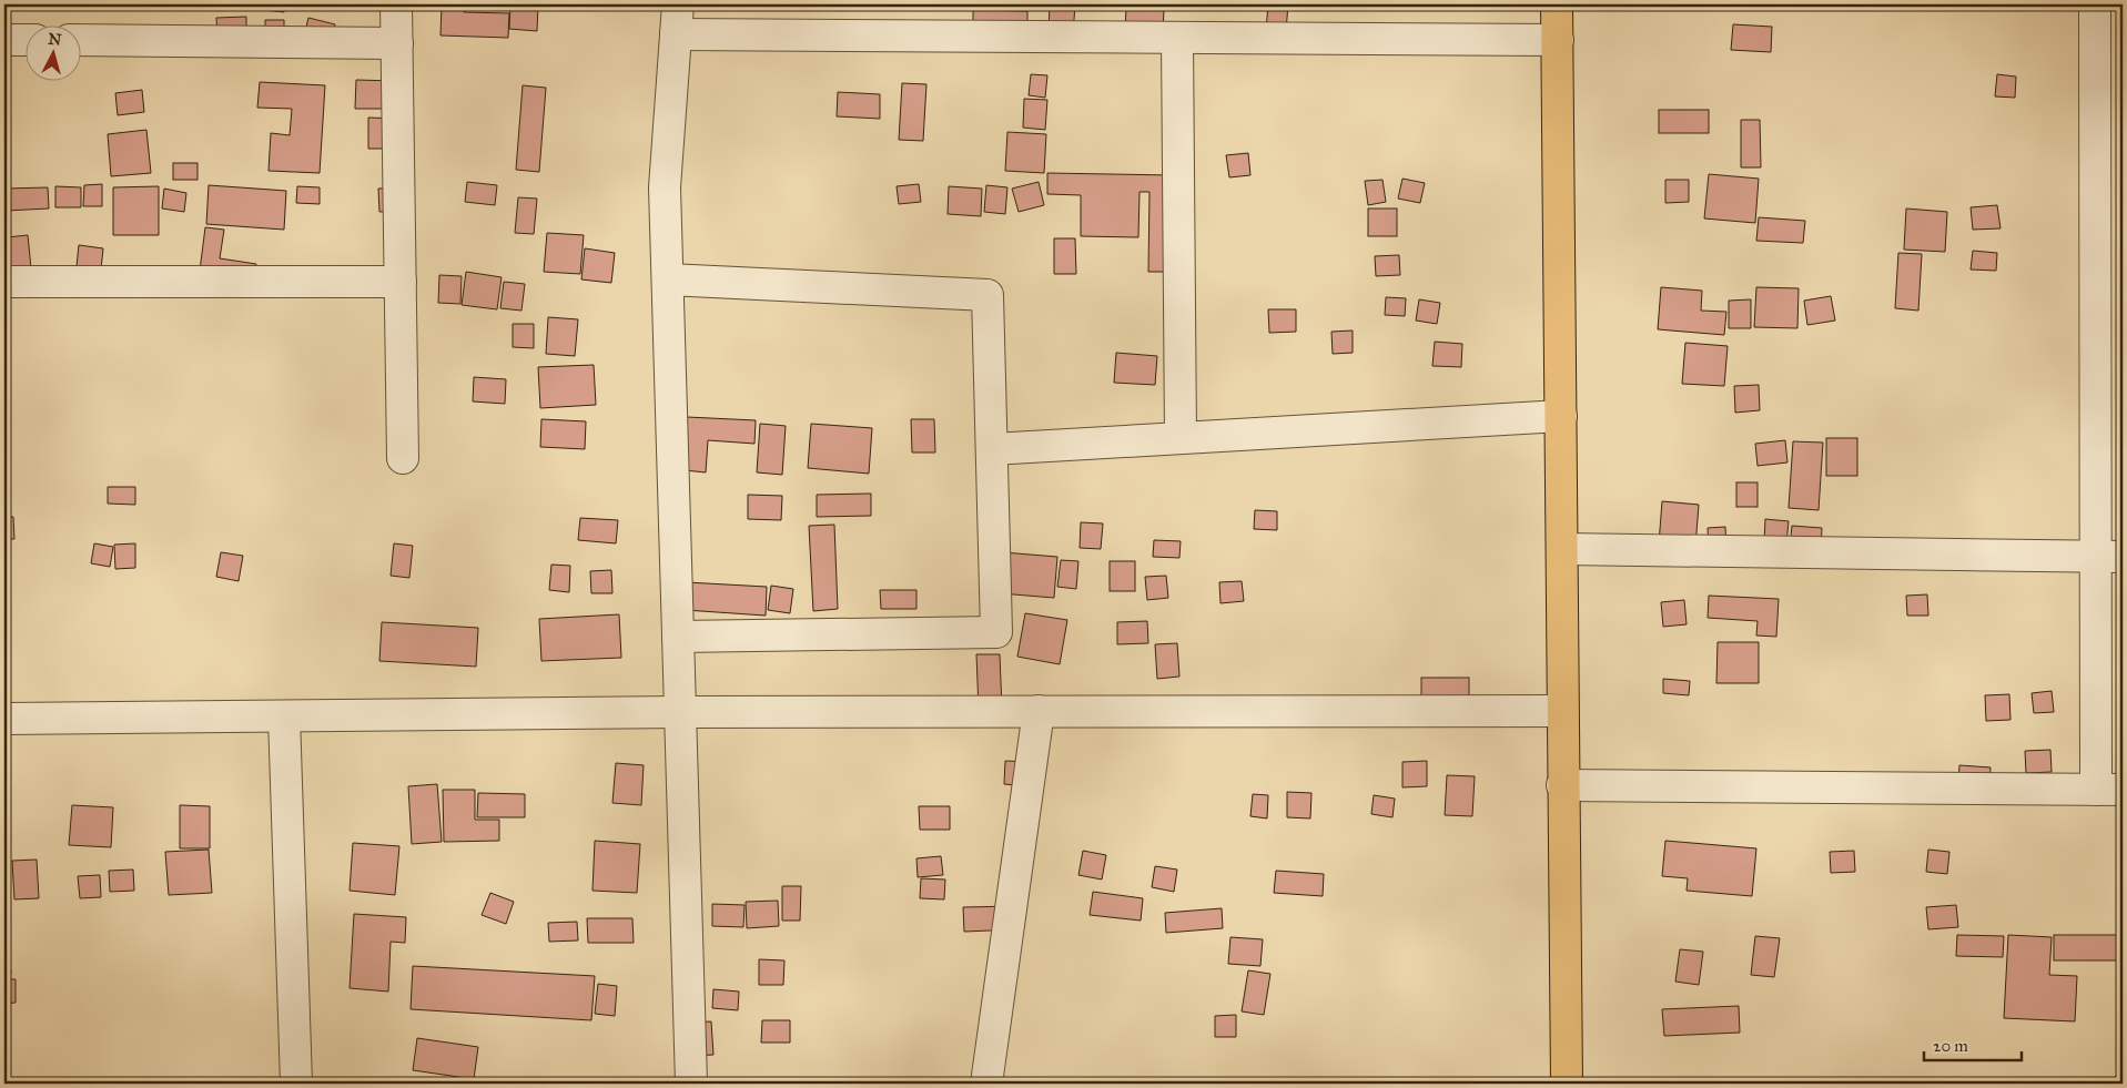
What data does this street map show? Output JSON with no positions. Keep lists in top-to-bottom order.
{
  "scale_bar": "20 m",
  "north": "top"
}
